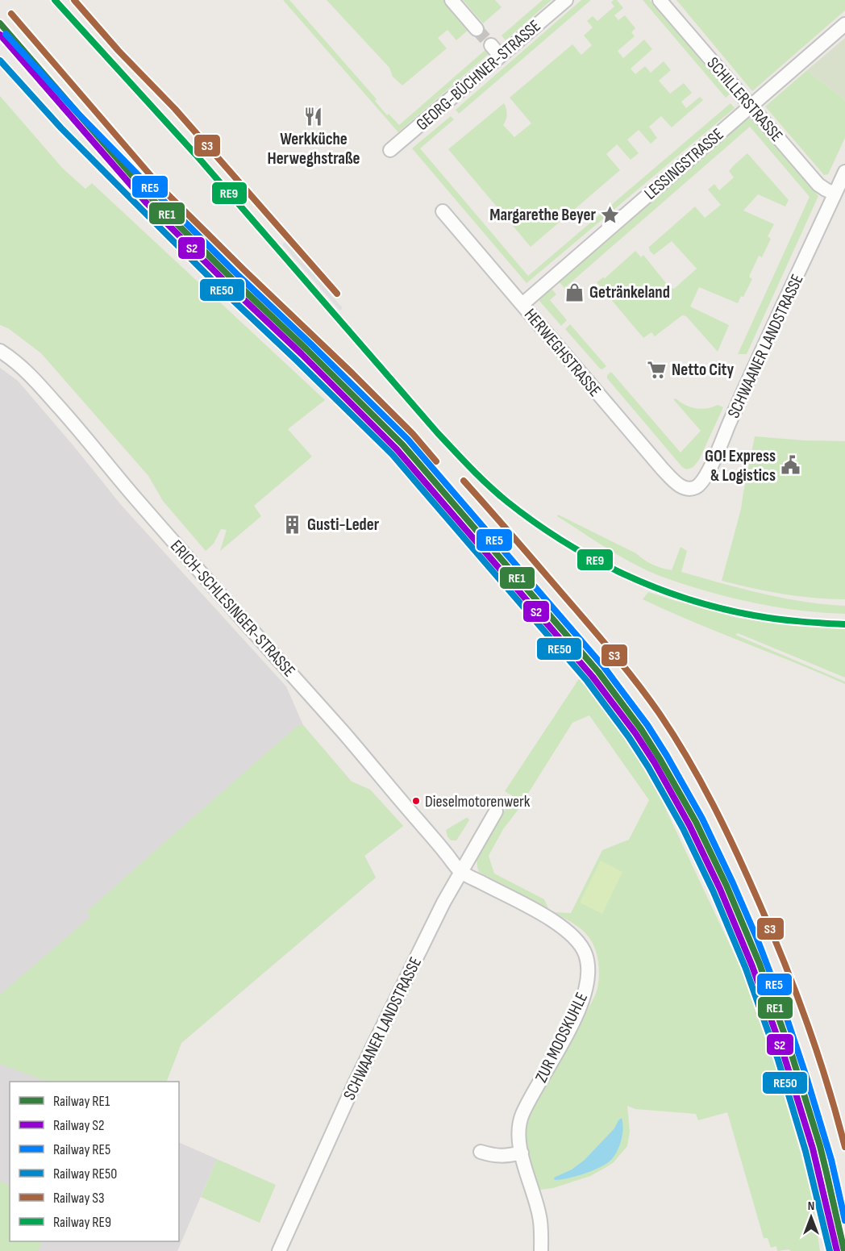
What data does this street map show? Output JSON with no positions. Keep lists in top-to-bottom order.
{
  "streets": {
    "street": [
      "GEORG-BÜCHNER-STRASSE",
      "SCHILLERSTRASSE",
      "LESSINGSTRASSE",
      "SCHWAANER LANDSTRASSE",
      "HERWEGHSTRASSE",
      "ERICH-SCHLESINGER-STRASSE",
      "ZUR MOOSKUHLE"
    ]
  },
  "crossings": [
    ["SCHILLERSTRASSE", "LESSINGSTRASSE"],
    ["SCHILLERSTRASSE", "SCHWAANER LANDSTRASSE"],
    ["LESSINGSTRASSE", "HERWEGHSTRASSE"],
    ["SCHWAANER LANDSTRASSE", "HERWEGHSTRASSE"],
    ["SCHWAANER LANDSTRASSE", "ERICH-SCHLESINGER-STRASSE"],
    ["SCHWAANER LANDSTRASSE", "ZUR MOOSKUHLE"],
    ["ERICH-SCHLESINGER-STRASSE", "ZUR MOOSKUHLE"]
  ],
  "places": {
    "restaurant": ["Werkküche Herweghstraße"],
    "place": ["Margarethe Beyer"],
    "shop": ["Getränkeland"],
    "supermarket": ["Netto City"],
    "public building": ["GO! Express & Logistics"],
    "building": ["Gusti-Leder"],
    "other": ["Dieselmotorenwerk"]
  },
  "lines": [
    "rail line S3",
    "rail line RE9",
    "rail line RE1",
    "rail line RE5",
    "rail line S2",
    "rail line RE50"
  ],
  "legend": [
    "Railway RE1",
    "Railway S2",
    "Railway RE5",
    "Railway RE50",
    "Railway S3",
    "Railway RE9"
  ],
  "north": "top"
}
